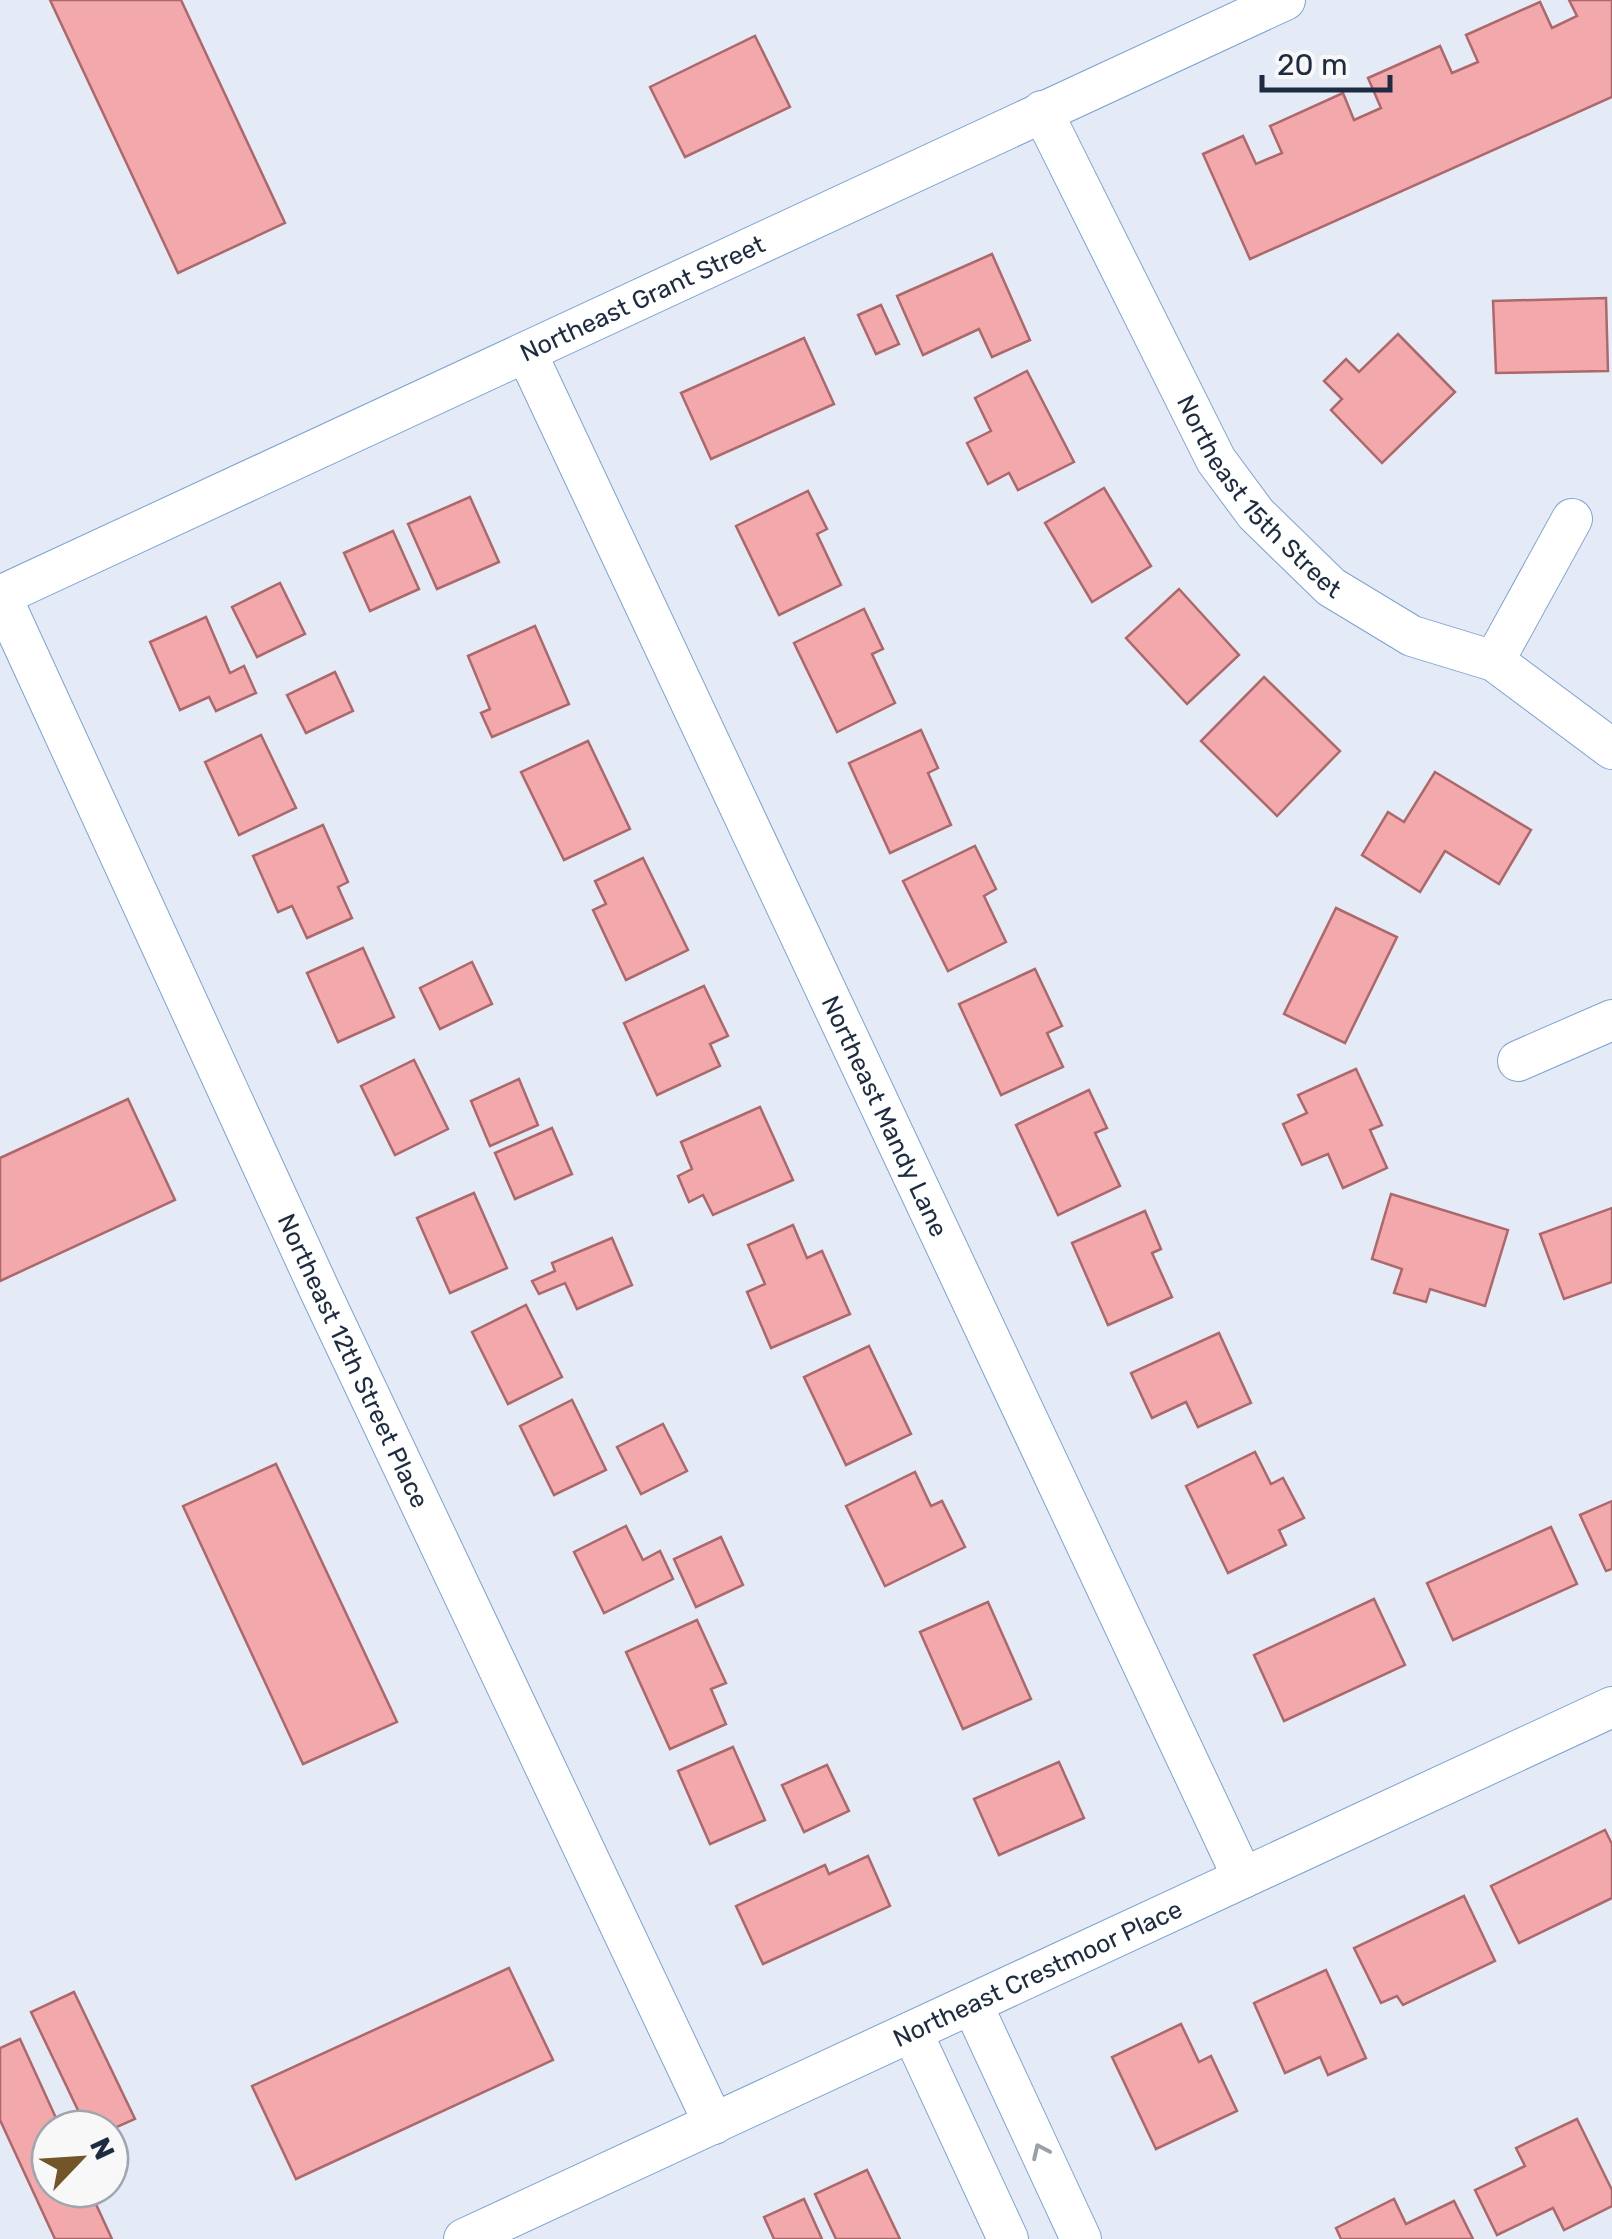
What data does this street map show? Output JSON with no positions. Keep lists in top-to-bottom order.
{
  "streets": {
    "street": [
      "Northeast Grant Street",
      "Northeast 15th Street",
      "Northeast Mandy Lane",
      "Northeast 12th Street Place",
      "Northeast Crestmoor Place"
    ]
  },
  "crossings": [
    ["Northeast Grant Street", "Northeast 15th Street"],
    ["Northeast Grant Street", "Northeast Mandy Lane"],
    ["Northeast Grant Street", "Northeast 12th Street Place"],
    ["Northeast Mandy Lane", "Northeast Crestmoor Place"],
    ["Northeast 12th Street Place", "Northeast Crestmoor Place"]
  ],
  "scale_bar": "20 m",
  "north": "top right"
}
